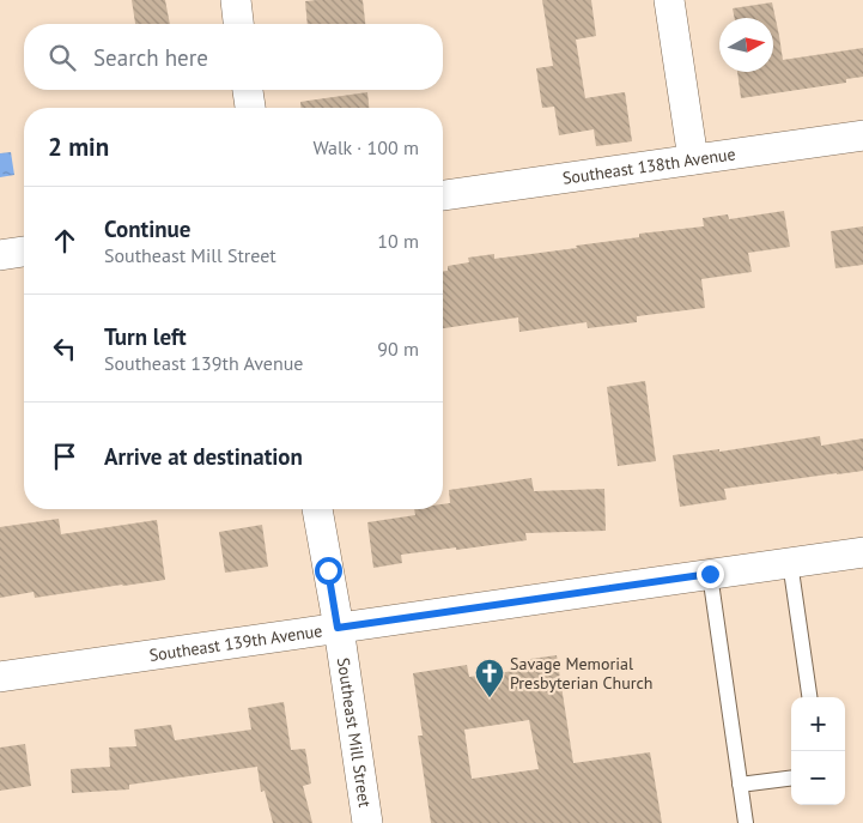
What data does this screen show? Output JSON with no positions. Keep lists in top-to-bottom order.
{
  "streets": {
    "street": ["Southeast 138th Avenue", "Southeast 139th Avenue", "Southeast Mill Street"]
  },
  "crossings": [
    ["Southeast 139th Avenue", "Southeast Mill Street"]
  ],
  "places": {
    "church": ["Savage Memorial Presbyterian Church"]
  },
  "north": "right",
  "page": {
    "search": "Search here",
    "heading": ["2 min", "Walk · 100 m"],
    "list": [
      ["Continue", "Southeast Mill Street", "10 m"],
      ["Turn left", "Southeast 139th Avenue", "90 m"],
      "Arrive at destination"
    ],
    "map_buttons": ["+", "−"]
  }
}
